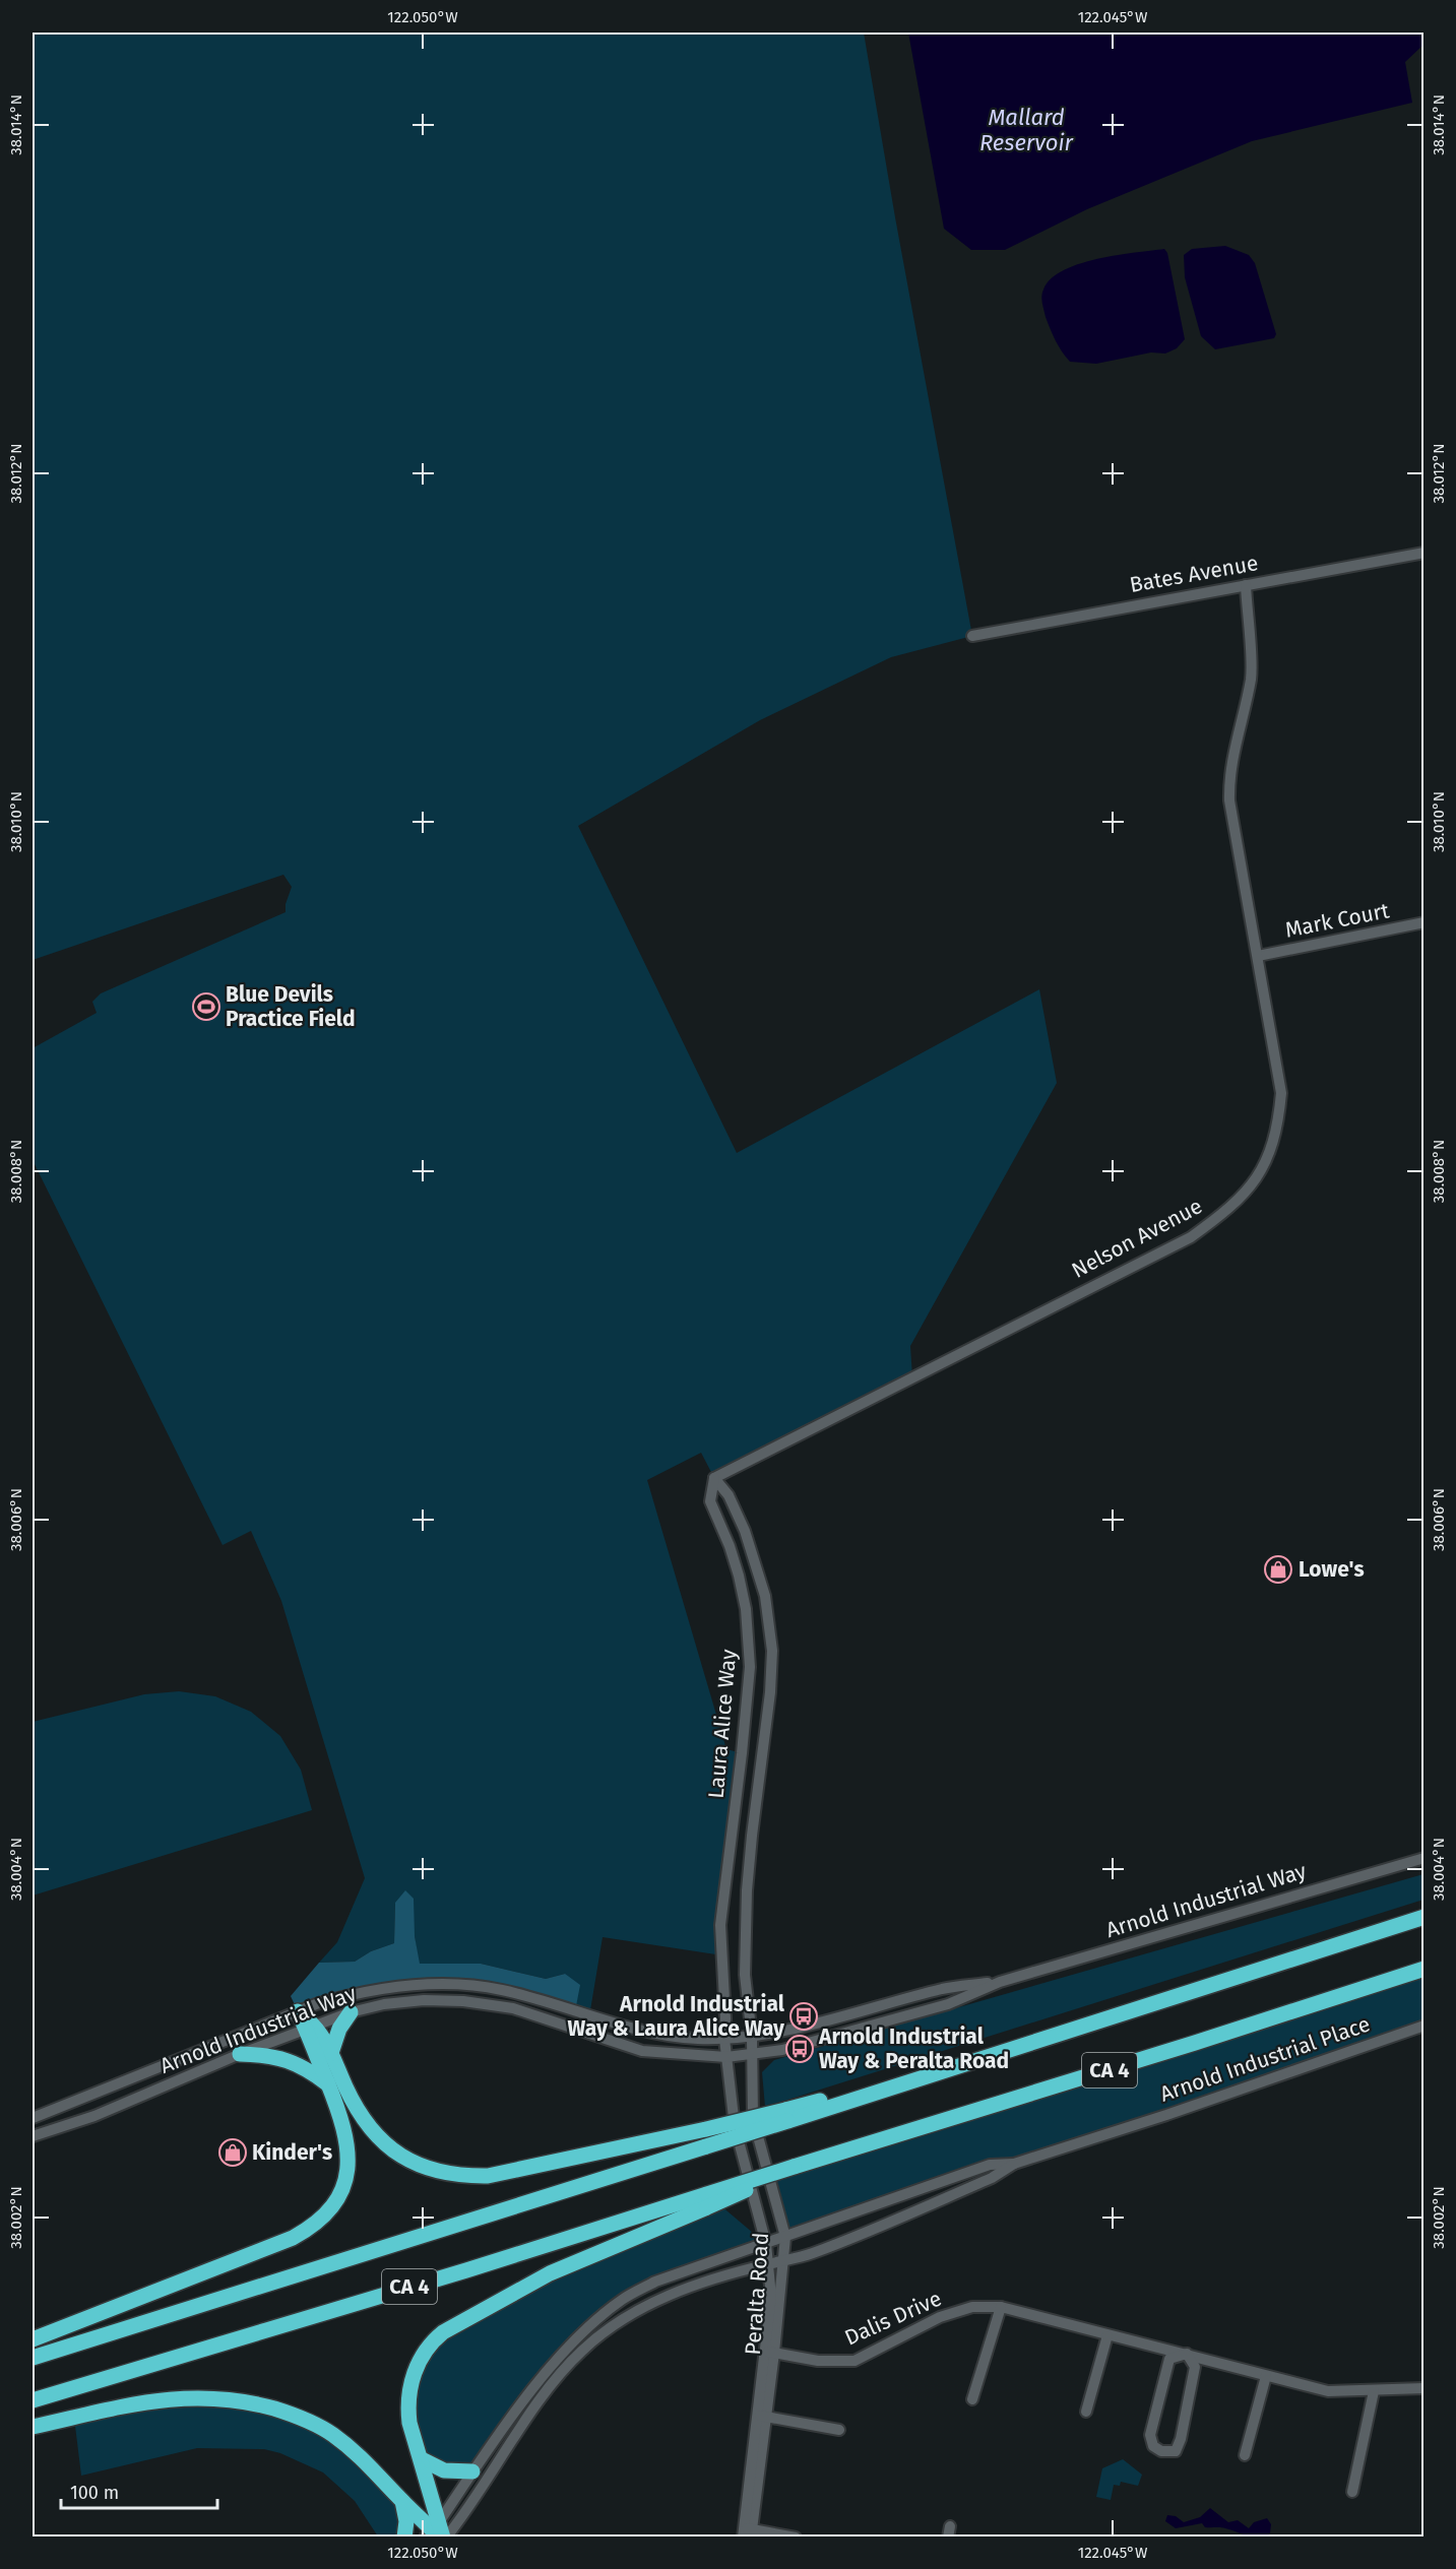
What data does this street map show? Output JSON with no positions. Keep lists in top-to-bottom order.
{
  "streets": {
    "highway": ["CA 4"],
    "street": [
      "Bates Avenue",
      "Mark Court",
      "Nelson Avenue",
      "Laura Alice Way",
      "Arnold Industrial Way",
      "Arnold Industrial Place",
      "Peralta Road",
      "Dalis Drive"
    ]
  },
  "crossings": [
    ["Bates Avenue", "Nelson Avenue"],
    ["Mark Court", "Nelson Avenue"],
    ["Nelson Avenue", "Laura Alice Way"],
    ["Laura Alice Way", "Arnold Industrial Way"],
    ["Laura Alice Way", "Peralta Road"],
    ["Arnold Industrial Way", "Peralta Road"],
    ["Arnold Industrial Place", "Peralta Road"],
    ["Peralta Road", "Dalis Drive"]
  ],
  "water": ["Mallard Reservoir"],
  "places": {
    "sports": ["Blue Devils Practice Field"],
    "shop": ["Lowe's", "Kinder's"],
    "bus stop": ["Arnold Industrial Way & Laura Alice Way", "Arnold Industrial Way & Peralta Road"]
  },
  "scale_bar": "100 m",
  "coordinates": [
    "122.050°W",
    "122.045°W",
    "38.014°N",
    "38.012°N",
    "38.010°N",
    "38.008°N",
    "38.006°N",
    "38.004°N",
    "38.002°N"
  ]
}
